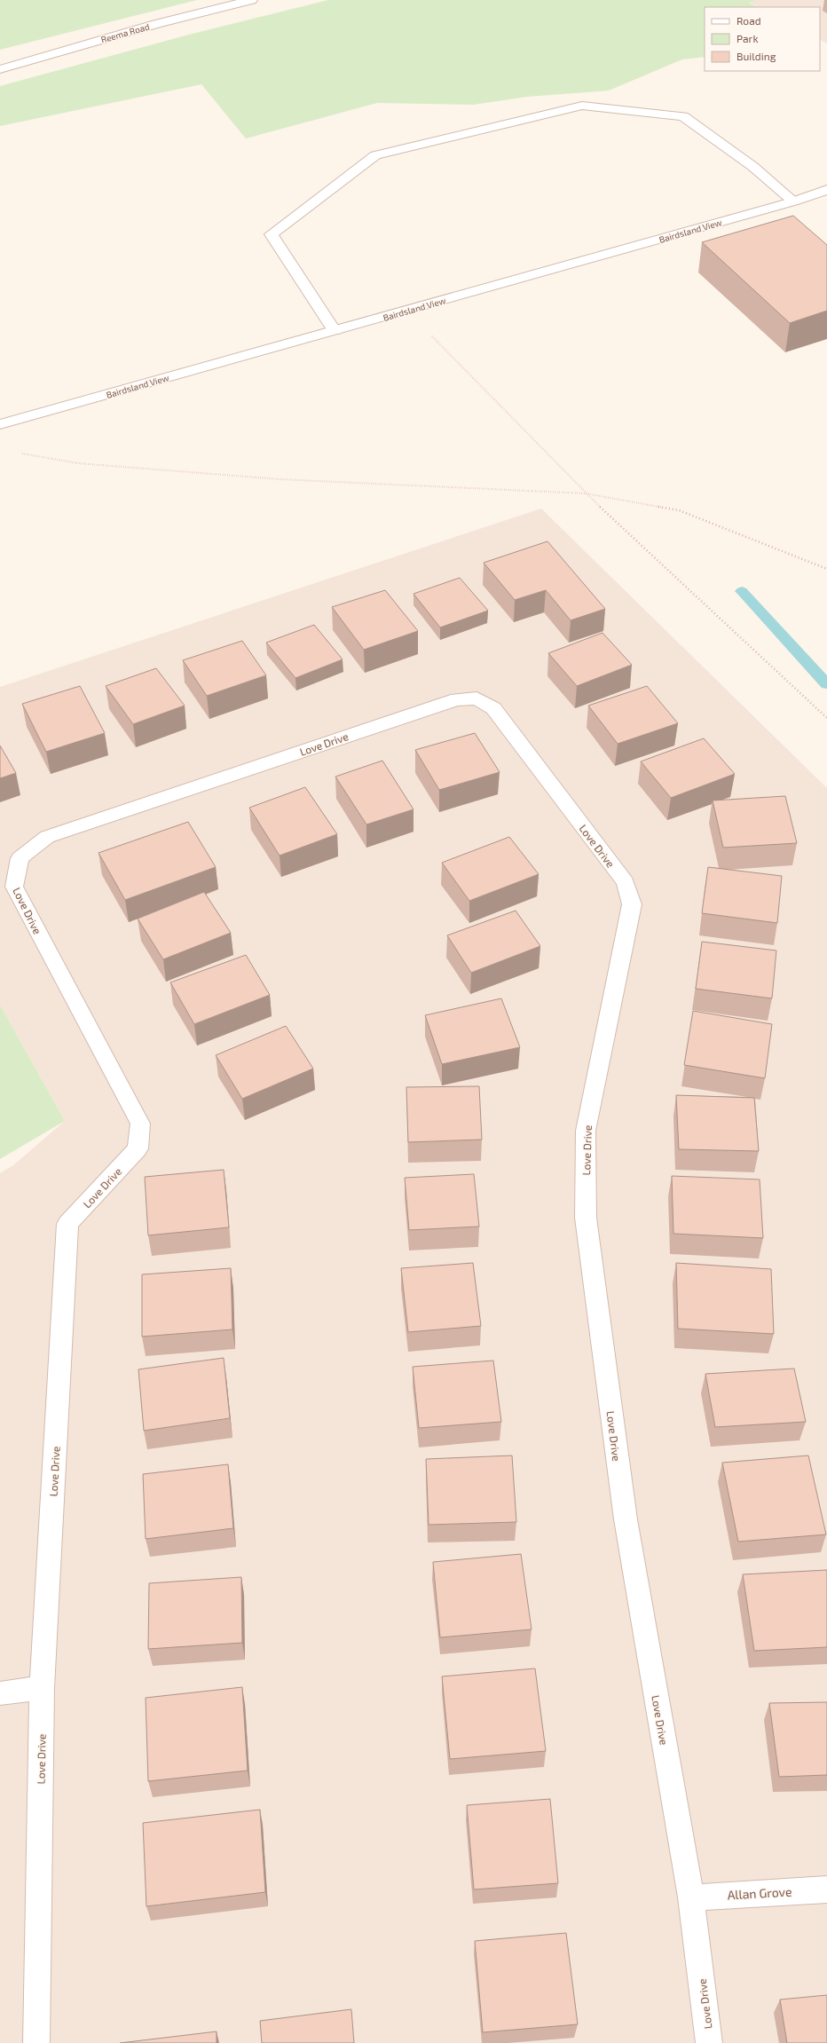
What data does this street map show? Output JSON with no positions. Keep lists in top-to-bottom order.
{
  "streets": {
    "street": [
      "Reema Road",
      "Bairdsland View",
      "Love Drive",
      "Allan Grove"
    ]
  },
  "crossings": [
    ["Love Drive", "Allan Grove"]
  ],
  "legend": ["Road", "Park", "Building"]
}
